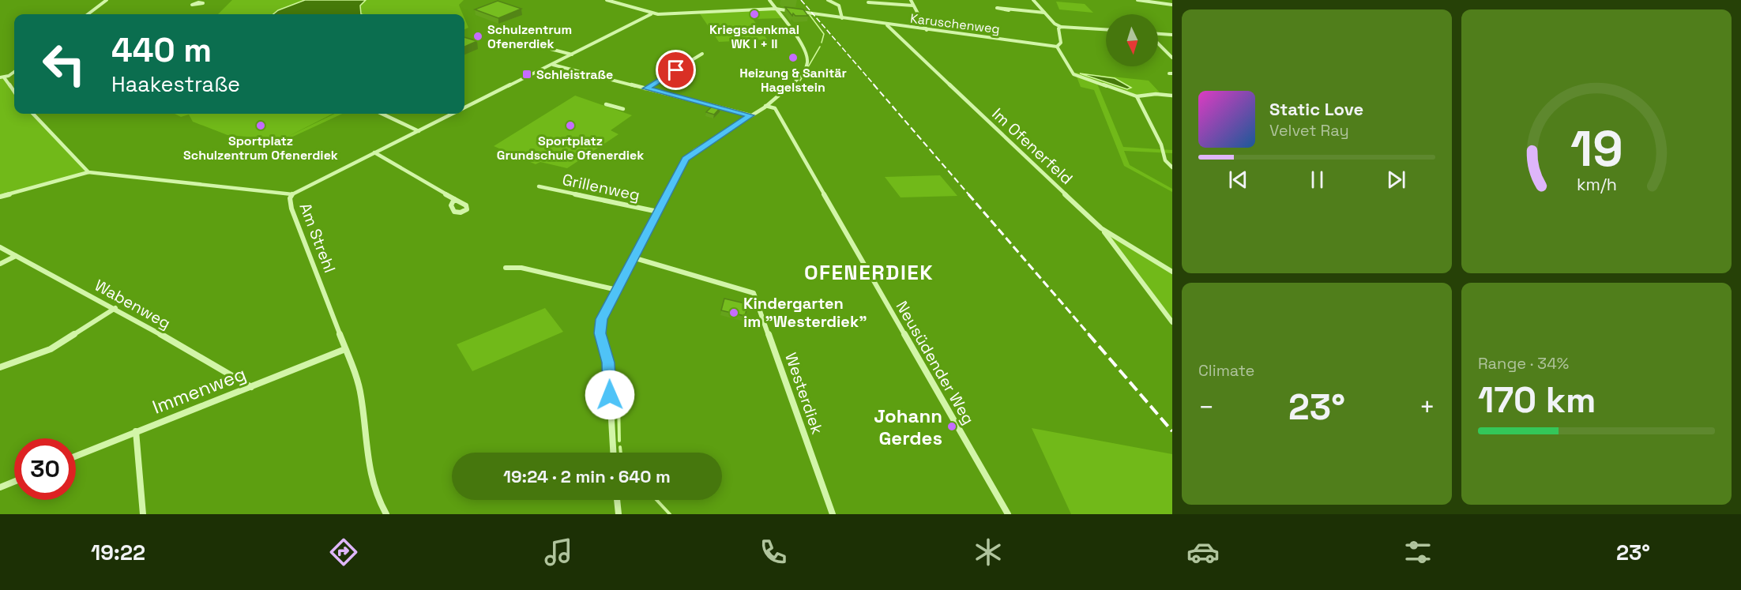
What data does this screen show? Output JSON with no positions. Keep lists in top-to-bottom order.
{
  "streets": {
    "street": [
      "Karuschenweg",
      "Im Ofenerfeld",
      "Grillenweg",
      "Am Strehl",
      "Wabenweg",
      "Neusüdender Weg",
      "Immenweg",
      "Westerdiek"
    ]
  },
  "crossings": [
    ["Karuschenweg", "Im Ofenerfeld"],
    ["Am Strehl", "Immenweg"],
    ["Wabenweg", "Immenweg"]
  ],
  "districts": ["OFENERDIEK"],
  "places": {
    "other": [
      "Kriegsdenkmal WK I + II",
      "Schulzentrum Ofenerdiek",
      "Heizung & Sanitär Hagelstein",
      "Sportplatz Schulzentrum Ofenerdiek",
      "Sportplatz Grundschule Ofenerdiek",
      "Kindergarten im \"Westerdiek\"",
      "Johann Gerdes"
    ],
    "transit": ["Schleistraße"]
  },
  "north": "bottom",
  "page": {
    "turn": ["440 m", "Haakestraße"],
    "song": ["Static Love", "Velvet Ray"],
    "tile": [
      "Climate",
      ["Range · 34%", "170 km"]
    ],
    "heat": ["−", "23°", "+"],
    "limit": "30",
    "trip": "19:24 · 2 min · 640 m",
    "tabs": ["19:22", "23°"],
    "gauge": ["19", "km/h"]
  }
}
